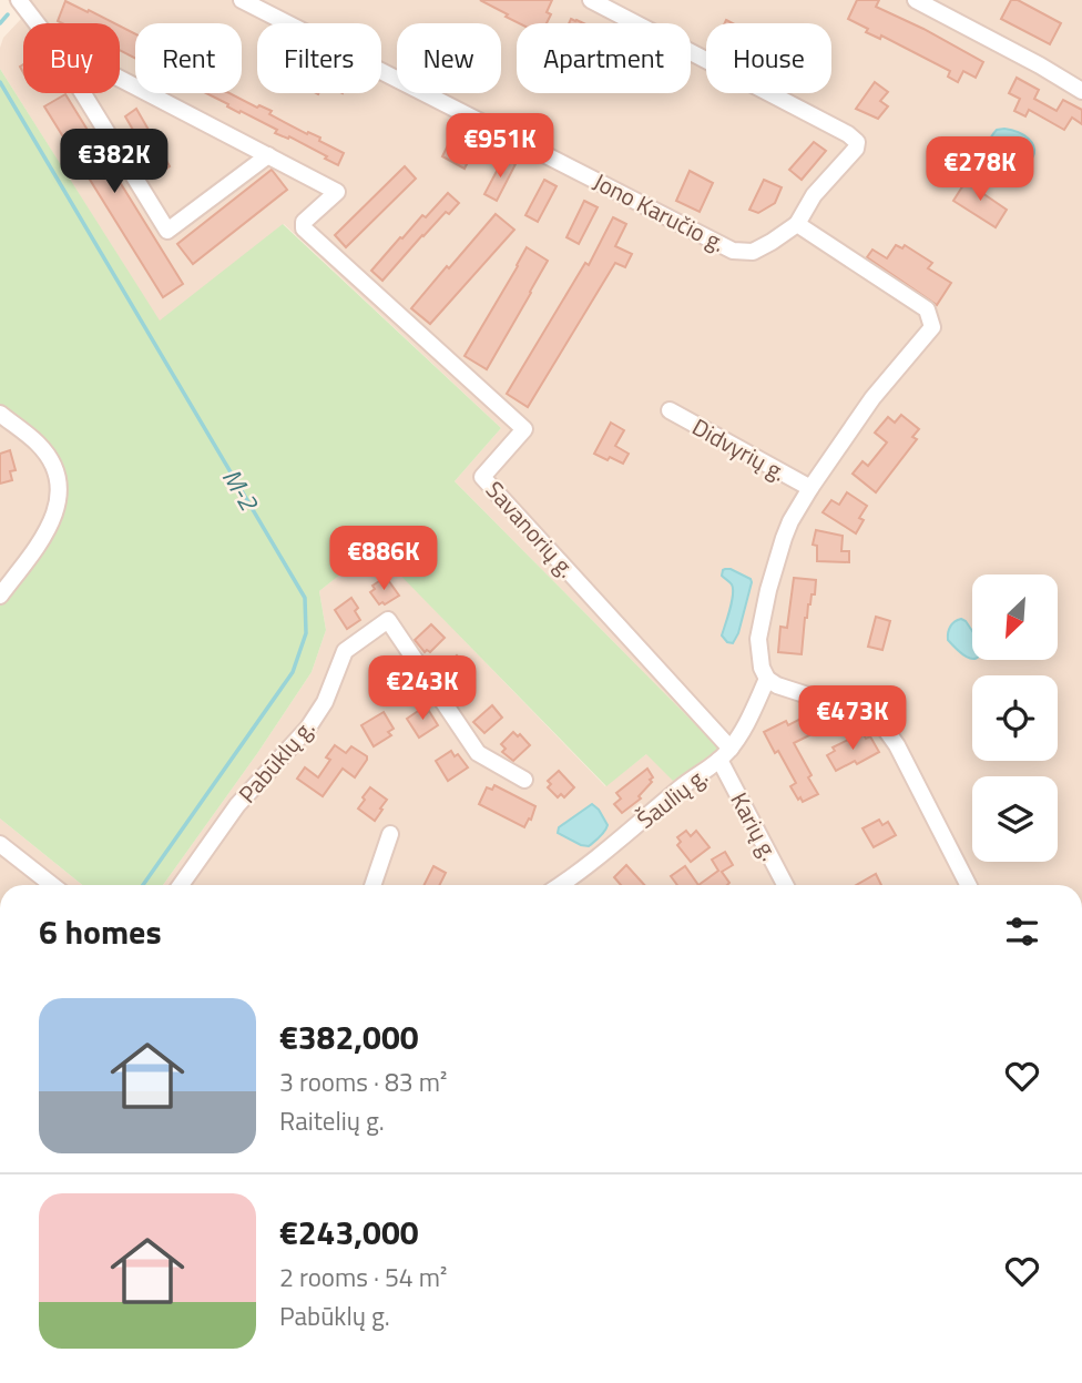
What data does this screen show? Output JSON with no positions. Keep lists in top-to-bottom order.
{
  "streets": {
    "street": [
      "Jono Karučio g.",
      "Didvyrių g.",
      "Savanorių g.",
      "Pabūklų g.",
      "Šaulių g.",
      "Karių g."
    ]
  },
  "crossings": [
    ["Savanorių g.", "Šaulių g."],
    ["Savanorių g.", "Karių g."],
    ["Šaulių g.", "Karių g."]
  ],
  "water": ["M-2"],
  "north": "bottom left",
  "page": {
    "chip": [
      "Buy",
      "Rent",
      "Filters",
      "New",
      "Apartment",
      "House"
    ],
    "price": [
      "€951K",
      "€382K",
      "€278K",
      "€886K",
      "€243K",
      "€473K"
    ],
    "heading": "6 homes",
    "list": [
      {
        "name": "€382,000",
        "note": "3 rooms · 83 m² · Raitelių g."
      },
      {
        "name": "€243,000",
        "note": "2 rooms · 54 m² · Pabūklų g."
      }
    ]
  }
}
